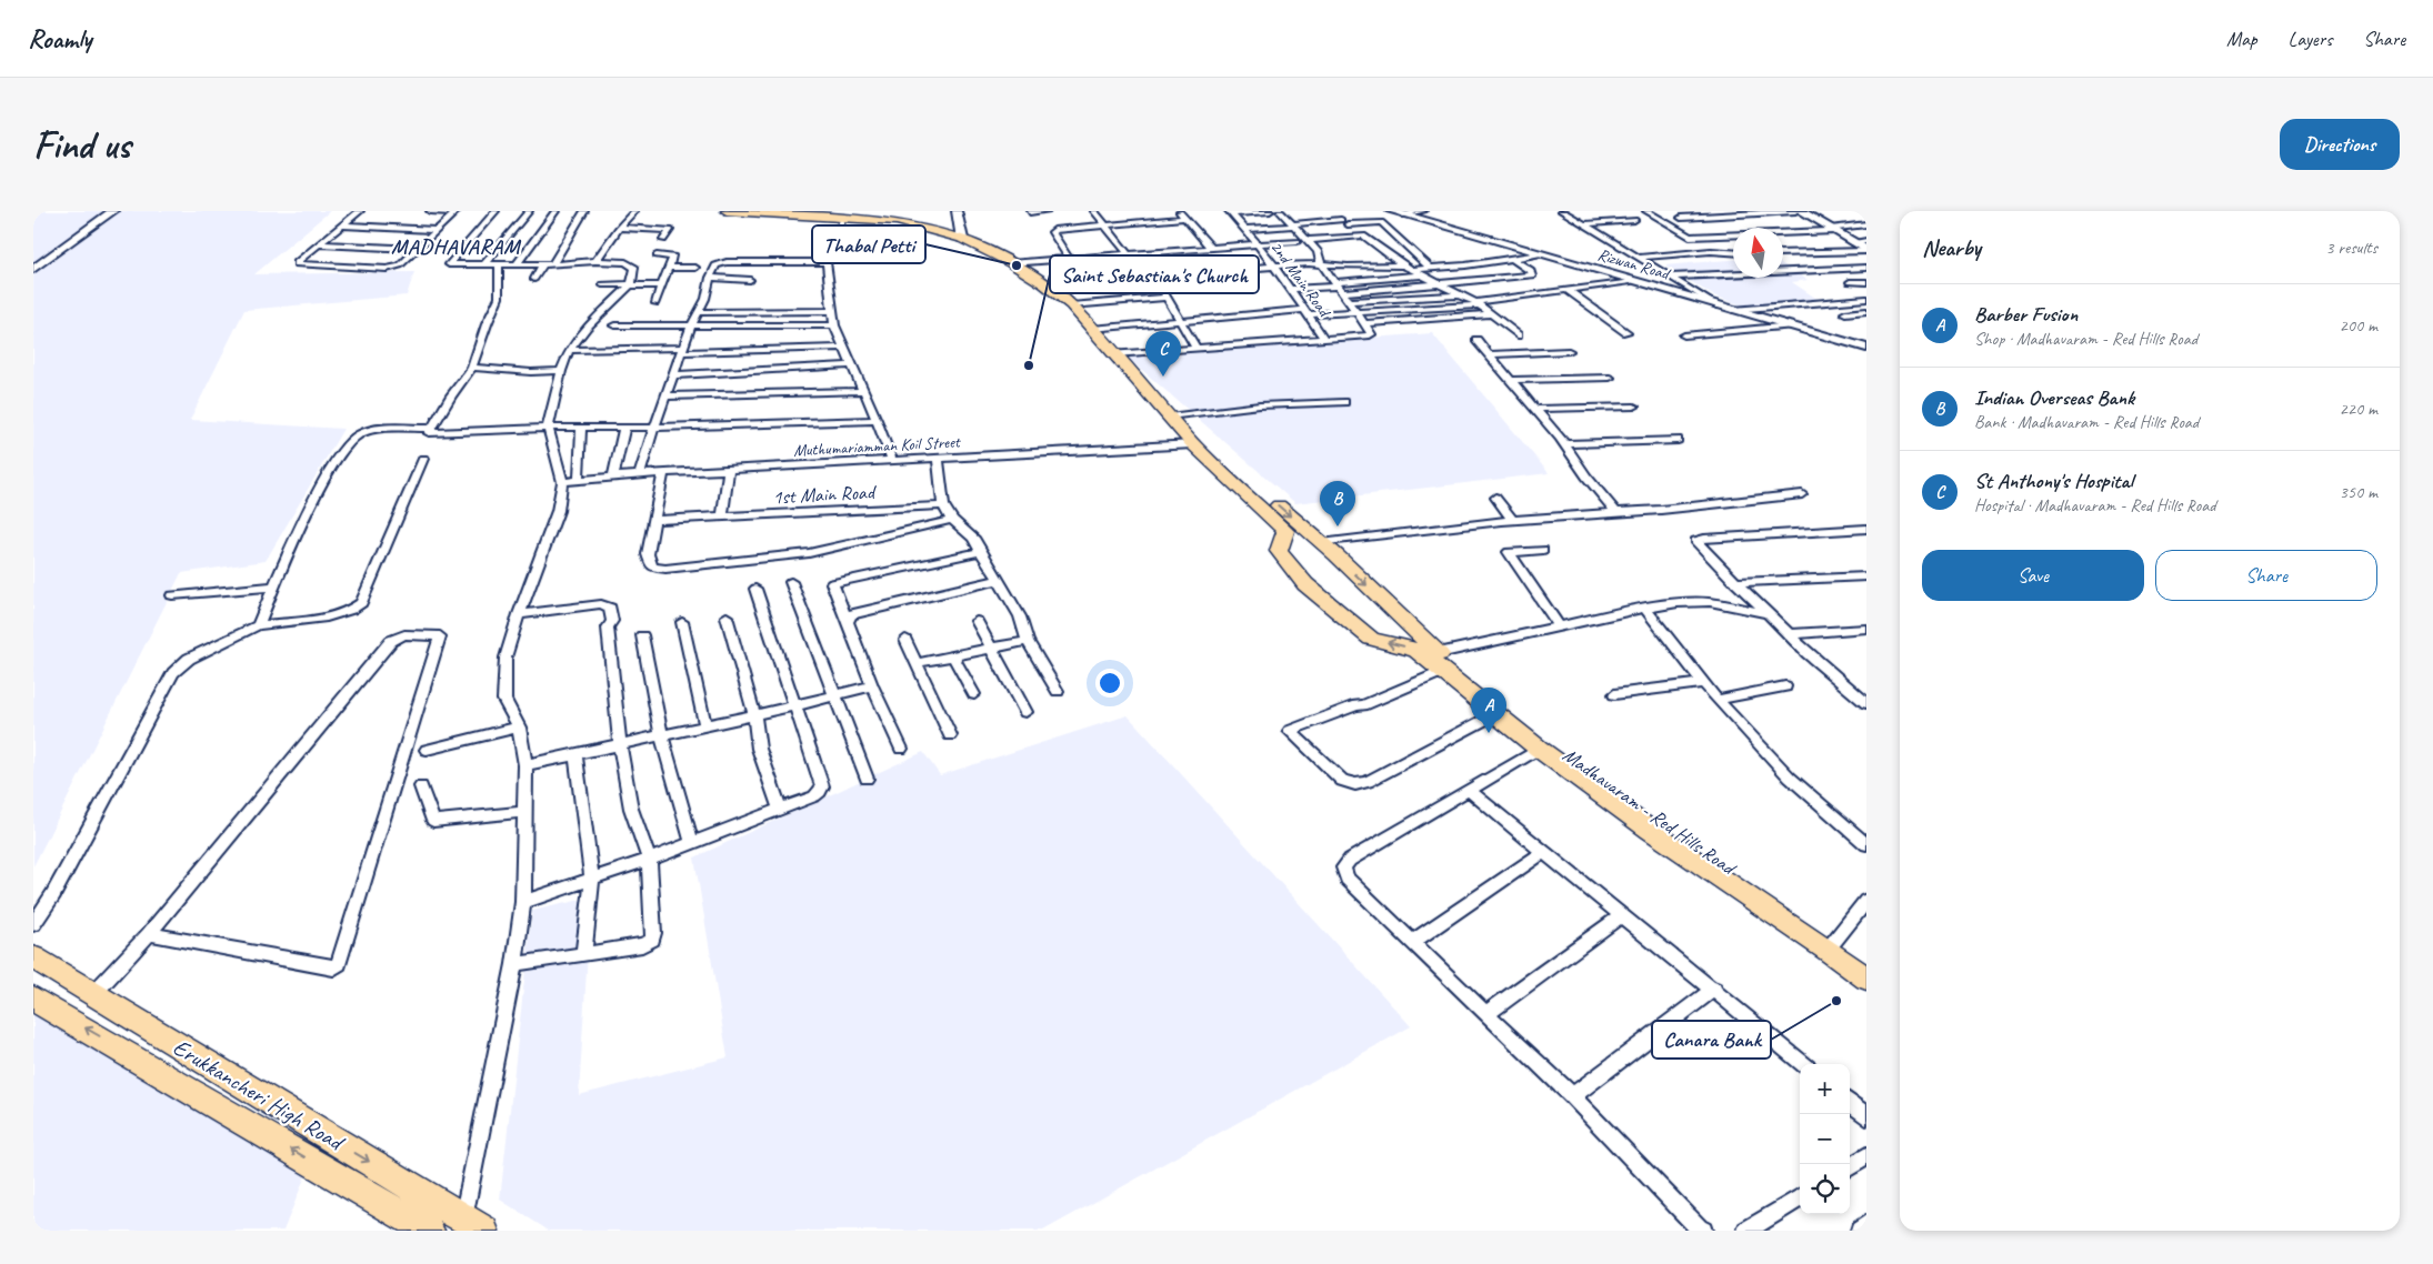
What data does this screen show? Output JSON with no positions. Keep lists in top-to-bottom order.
{
  "streets": {
    "main road": ["Madhavaram - Red Hills Road", "Erukkancheri High Road"],
    "street": [
      "Rizwan Road",
      "2nd Main Road",
      "Muthumariamman Koil Street",
      "1st Main Road"
    ]
  },
  "crossings": [
    ["Muthumariamman Koil Street", "Madhavaram - Red Hills Road"]
  ],
  "districts": ["MADHAVARAM"],
  "places": ["Thabal Petti", "Saint Sebastian's Church", "Canara Bank"],
  "north": "top",
  "page": {
    "header": "Roamly",
    "nav": ["Map", "Layers", "Share"],
    "buttons": [
      "Directions",
      ["Save", "Share"]
    ],
    "title": "Find us",
    "heading": ["Nearby", "3 results"],
    "list": [
      {
        "mark": "A",
        "name": "Barber Fusion",
        "note": "Shop · Madhavaram - Red Hills Road",
        "value": "200 m"
      },
      {
        "mark": "B",
        "name": "Indian Overseas Bank",
        "note": "Bank · Madhavaram - Red Hills Road",
        "value": "220 m"
      },
      {
        "mark": "C",
        "name": "St Anthony's Hospital",
        "note": "Hospital · Madhavaram - Red Hills Road",
        "value": "350 m"
      }
    ],
    "pins": ["C", "B", "A"],
    "map_buttons": ["+", "−"]
  }
}
